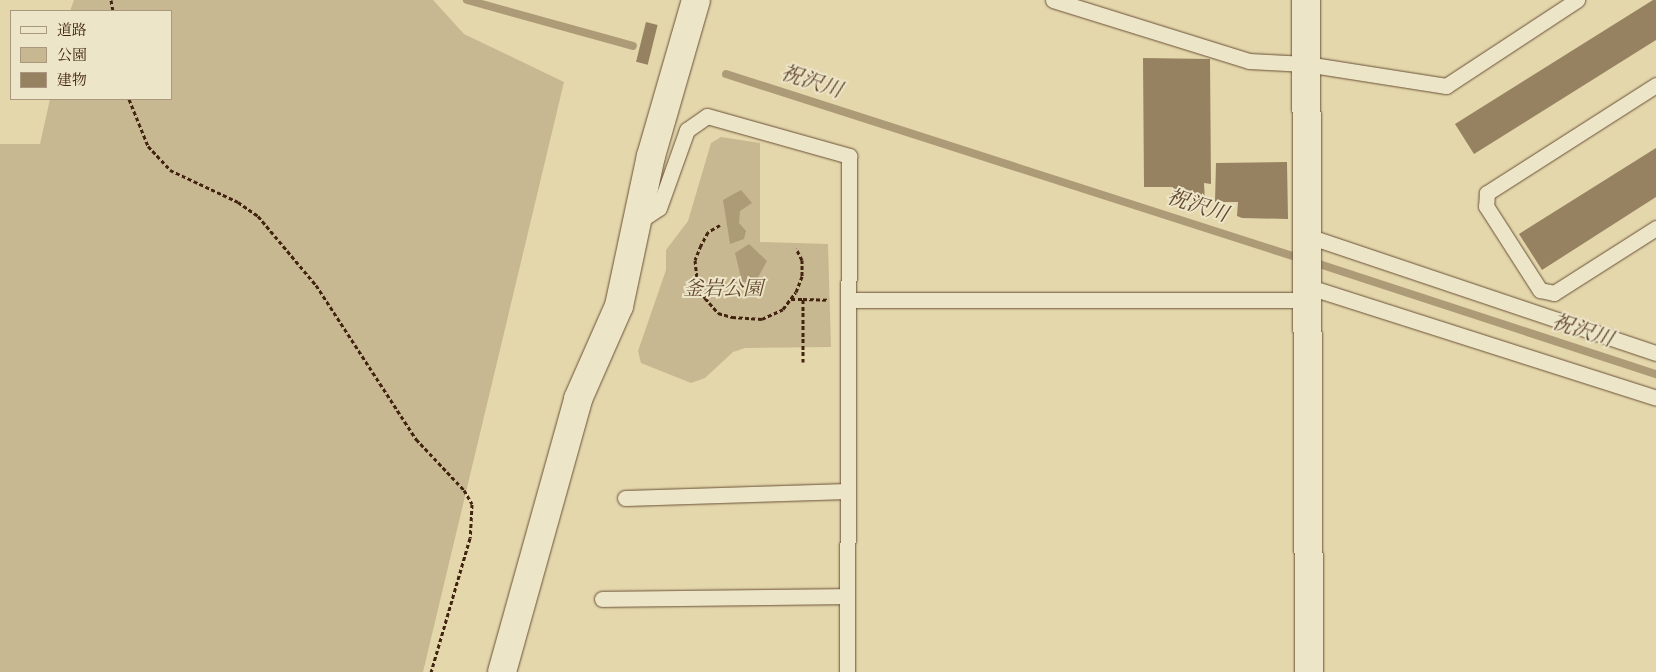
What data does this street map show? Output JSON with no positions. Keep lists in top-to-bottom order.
{
  "water": ["祝沢川"],
  "parks": ["釜岩公園"],
  "legend": ["道路", "公園", "建物"]
}
